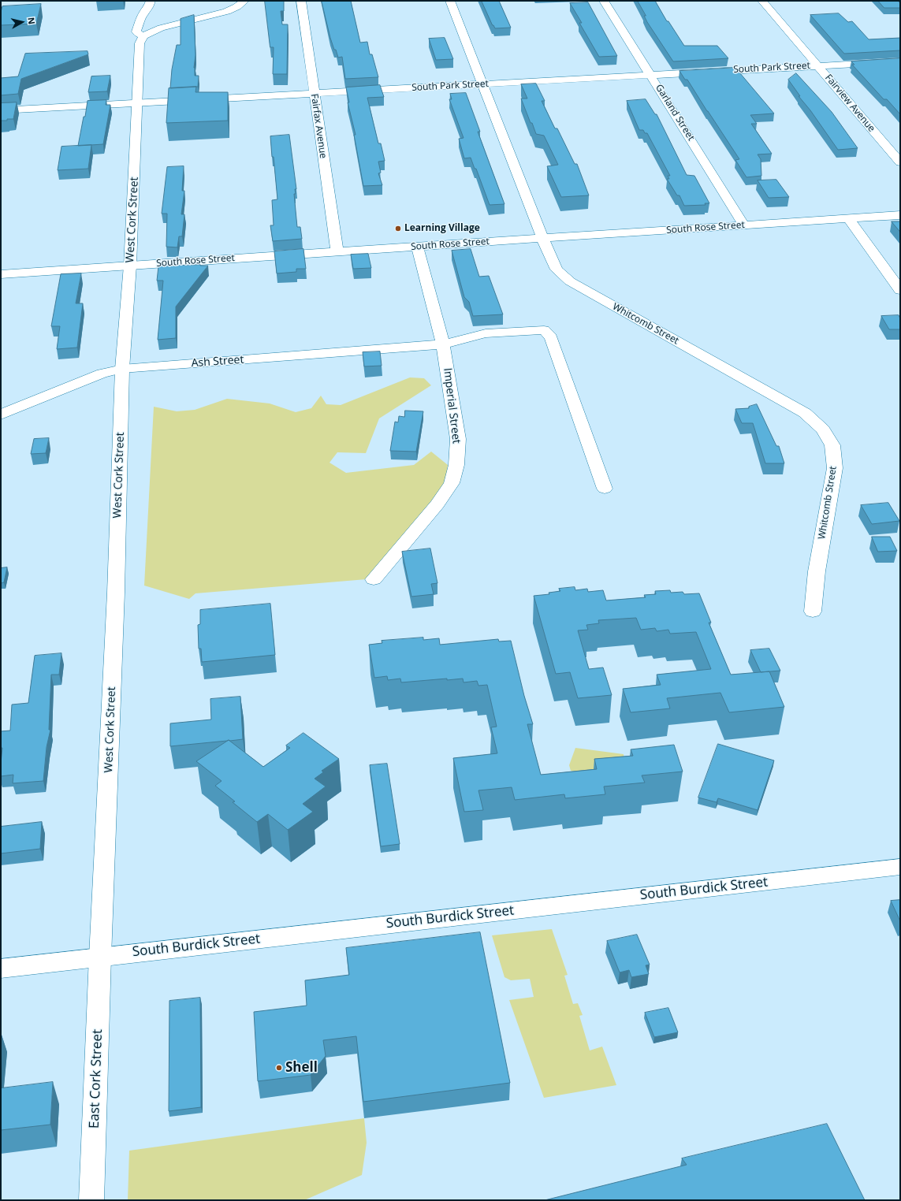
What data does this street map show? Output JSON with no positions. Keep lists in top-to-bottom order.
{
  "streets": {
    "street": [
      "South Park Street",
      "Fairview Avenue",
      "Garland Street",
      "Fairfax Avenue",
      "West Cork Street",
      "South Rose Street",
      "Whitcomb Street",
      "Ash Street",
      "Imperial Street",
      "South Burdick Street",
      "East Cork Street"
    ]
  },
  "crossings": [
    ["South Park Street", "Fairview Avenue"],
    ["South Park Street", "Garland Street"],
    ["South Park Street", "Fairfax Avenue"],
    ["South Park Street", "West Cork Street"],
    ["South Park Street", "Whitcomb Street"],
    ["Garland Street", "South Rose Street"],
    ["Fairfax Avenue", "South Rose Street"],
    ["West Cork Street", "South Rose Street"],
    ["West Cork Street", "Ash Street"],
    ["West Cork Street", "South Burdick Street"],
    ["West Cork Street", "East Cork Street"],
    ["South Rose Street", "Whitcomb Street"],
    ["South Rose Street", "Imperial Street"],
    ["Ash Street", "Imperial Street"],
    ["South Burdick Street", "East Cork Street"]
  ],
  "places": ["Learning Village", "Shell"],
  "north": "right"
}
